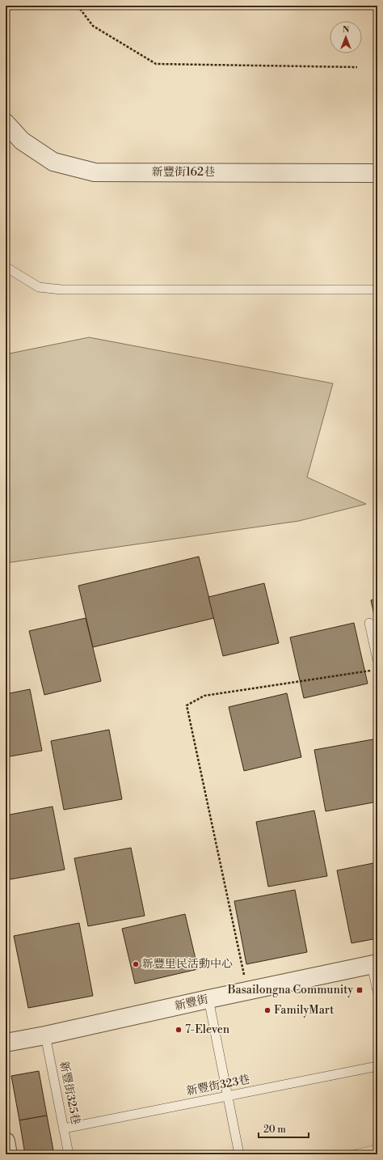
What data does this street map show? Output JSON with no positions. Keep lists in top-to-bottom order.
{
  "streets": {
    "street": ["新豐街162巷", "新豐街"],
    "lane": ["新豐街323巷", "新豐街325巷"]
  },
  "crossings": [
    ["新豐街", "新豐街325巷"],
    ["新豐街323巷", "新豐街325巷"]
  ],
  "places": {
    "other": ["新豐里民活動中心", "FamilyMart", "7-Eleven"],
    "transit": ["Basailongna Community"]
  },
  "scale_bar": "20 m",
  "north": "top"
}
